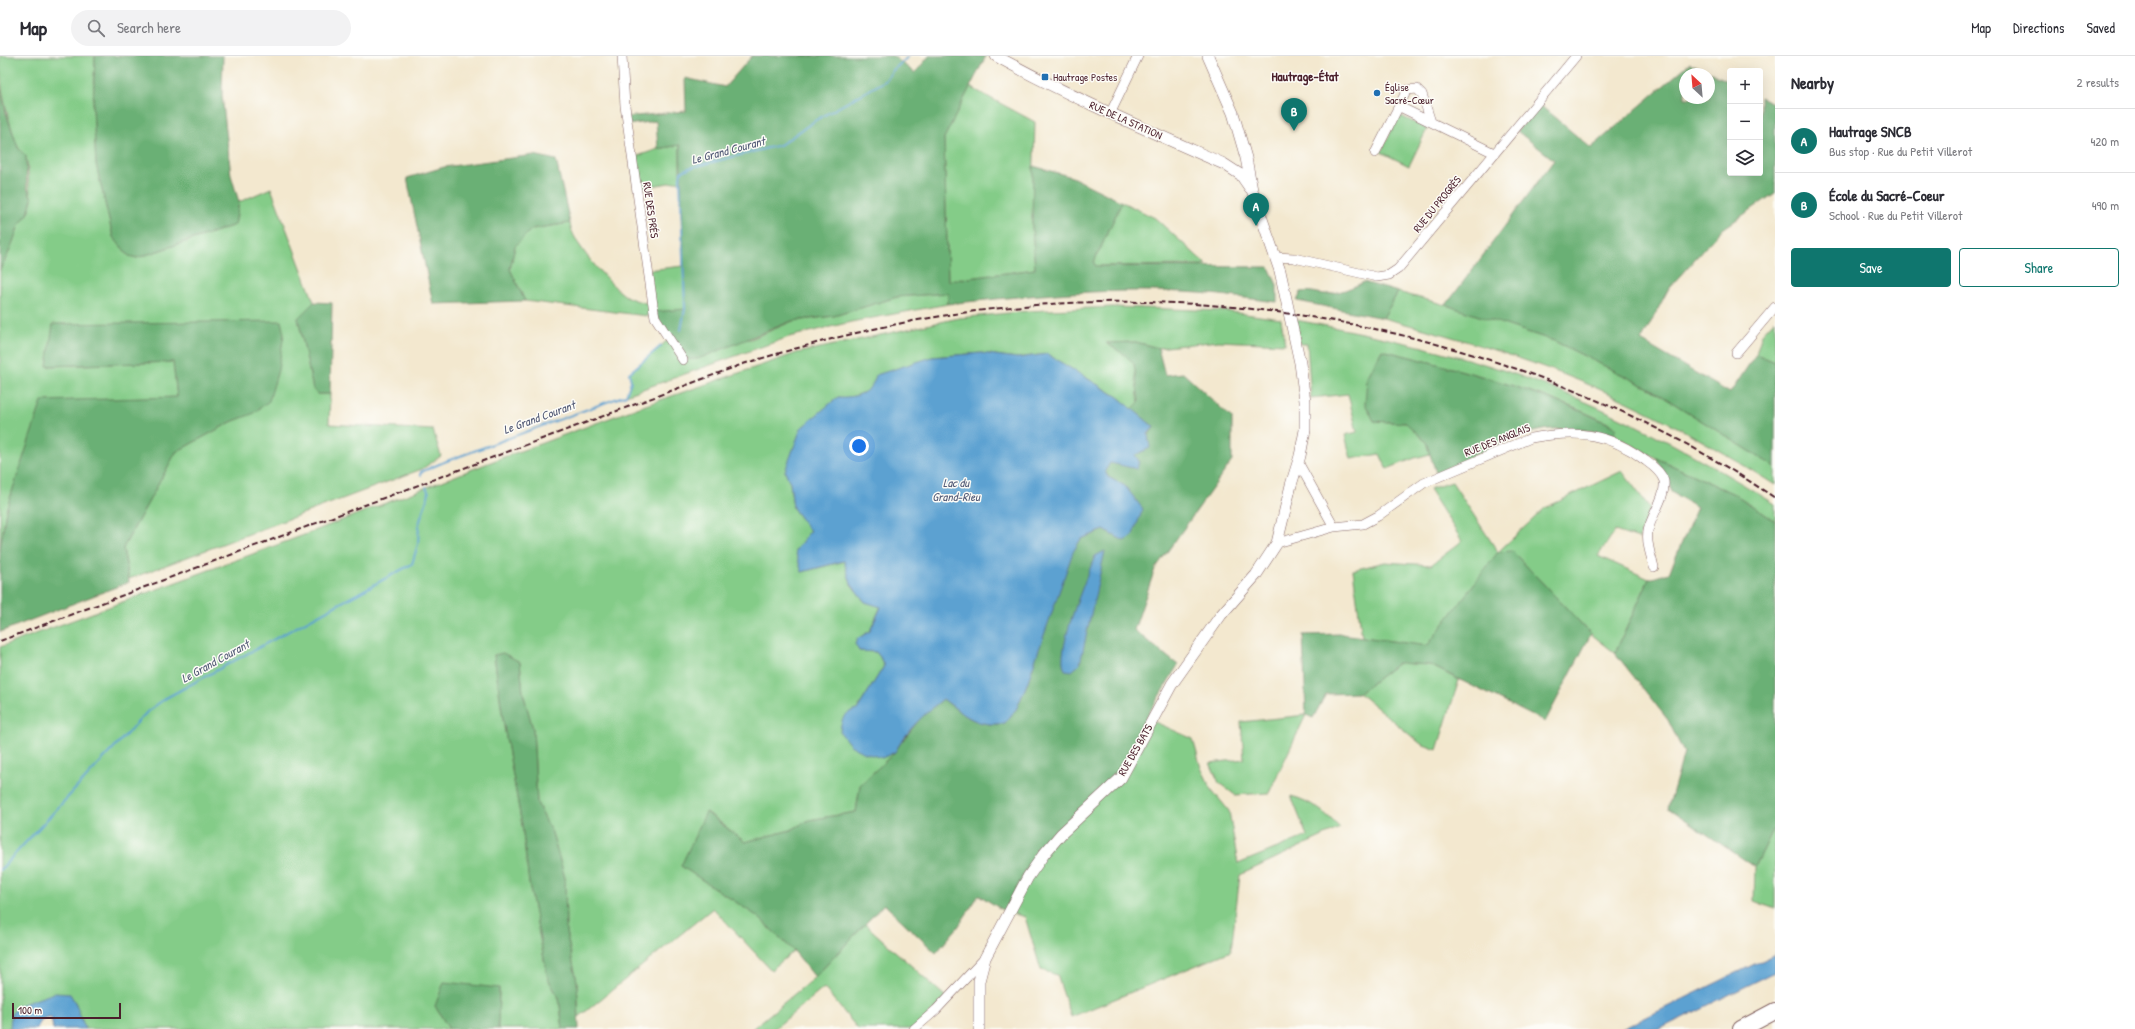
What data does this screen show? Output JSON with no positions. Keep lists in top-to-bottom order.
{
  "streets": {
    "street": [
      "RUE DE LA STATION",
      "RUE DU PROGRÈS",
      "RUE DES PRÉS",
      "RUE DES ANGLAIS",
      "RUE DES BATS"
    ]
  },
  "crossings": [
    ["RUE DE LA STATION", "RUE DES BATS"],
    ["RUE DU PROGRÈS", "RUE DES BATS"],
    ["RUE DES ANGLAIS", "RUE DES BATS"]
  ],
  "districts": ["Hautrage-État"],
  "water": ["Le Grand Courant", "Lac du Grand-Rieu"],
  "places": {
    "transit": ["Hautrage Postes"],
    "other": ["Église Sacré-Cœur"]
  },
  "scale_bar": "100 m",
  "north": "top left",
  "page": {
    "header": "Map",
    "search": "Search here",
    "nav": ["Map", "Directions", "Saved"],
    "heading": ["Nearby", "2 results"],
    "map_buttons": ["+", "−"],
    "pins": ["B", "A"],
    "list": [
      {
        "mark": "A",
        "name": "Hautrage SNCB",
        "note": "Bus stop · Rue du Petit Villerot",
        "value": "420 m"
      },
      {
        "mark": "B",
        "name": "École du Sacré-Coeur",
        "note": "School · Rue du Petit Villerot",
        "value": "490 m"
      }
    ],
    "buttons": ["Save", "Share"],
    "scale": "100 m"
  }
}
